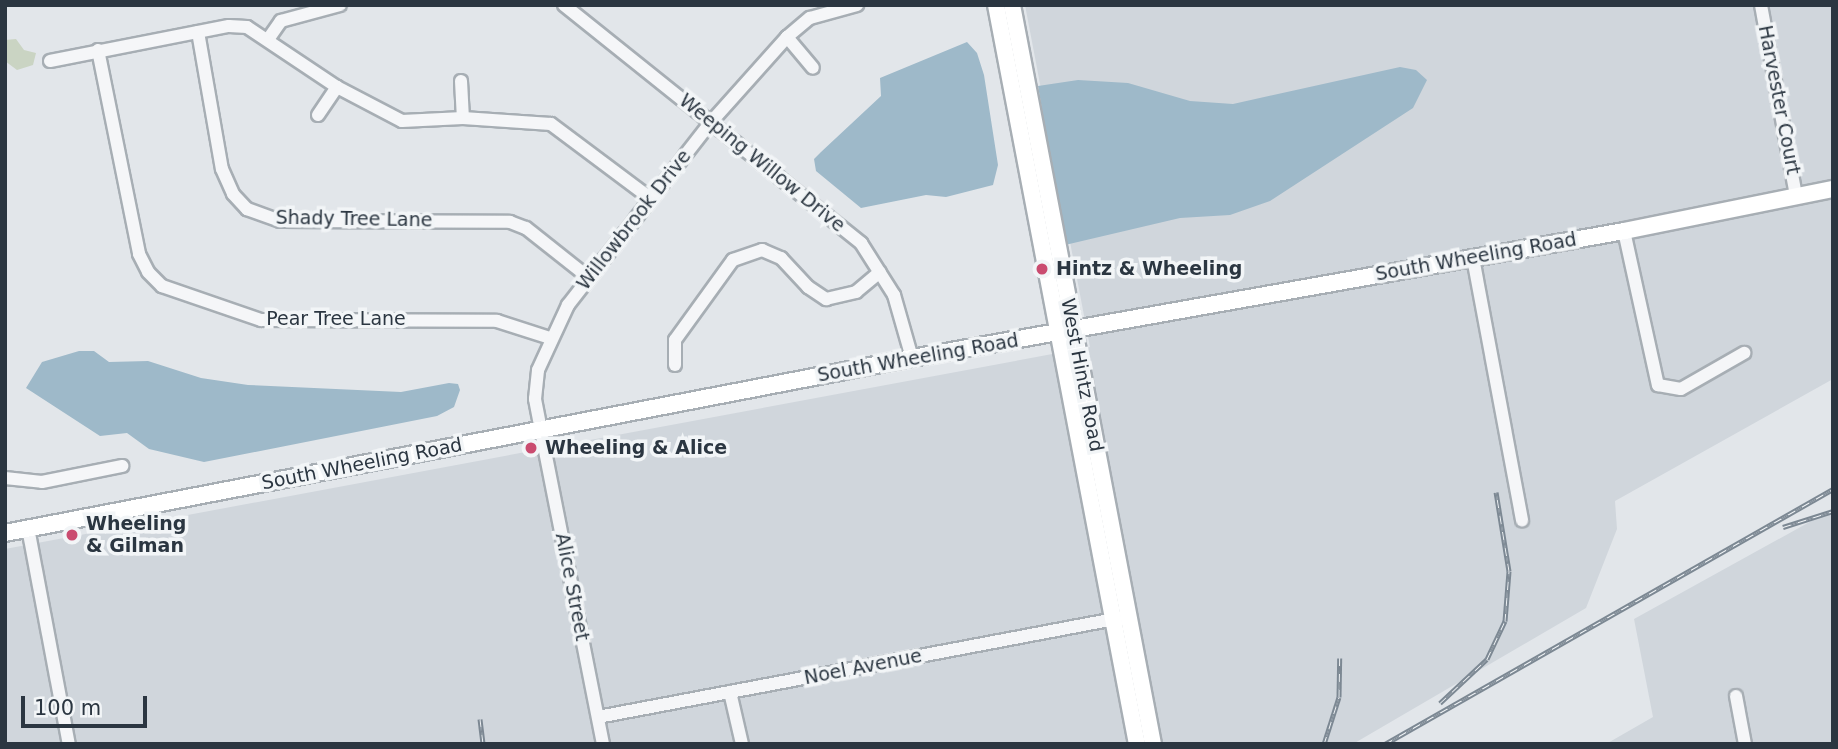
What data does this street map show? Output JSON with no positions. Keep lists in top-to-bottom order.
{
  "streets": {
    "main road": ["South Wheeling Road", "West Hintz Road"],
    "street": [
      "Harvester Court",
      "Weeping Willow Drive",
      "Shady Tree Lane",
      "Willowbrook Drive",
      "Pear Tree Lane",
      "Alice Street",
      "Noel Avenue"
    ]
  },
  "crossings": [
    ["Harvester Court", "South Wheeling Road"],
    ["Weeping Willow Drive", "Willowbrook Drive"],
    ["Weeping Willow Drive", "South Wheeling Road"],
    ["Shady Tree Lane", "Willowbrook Drive"],
    ["Willowbrook Drive", "South Wheeling Road"],
    ["Willowbrook Drive", "Pear Tree Lane"],
    ["Willowbrook Drive", "Alice Street"],
    ["South Wheeling Road", "West Hintz Road"],
    ["South Wheeling Road", "Alice Street"],
    ["West Hintz Road", "Noel Avenue"],
    ["Alice Street", "Noel Avenue"]
  ],
  "places": ["Hintz & Wheeling", "Wheeling & Alice", "Wheeling & Gilman"],
  "scale_bar": "100 m"
}
